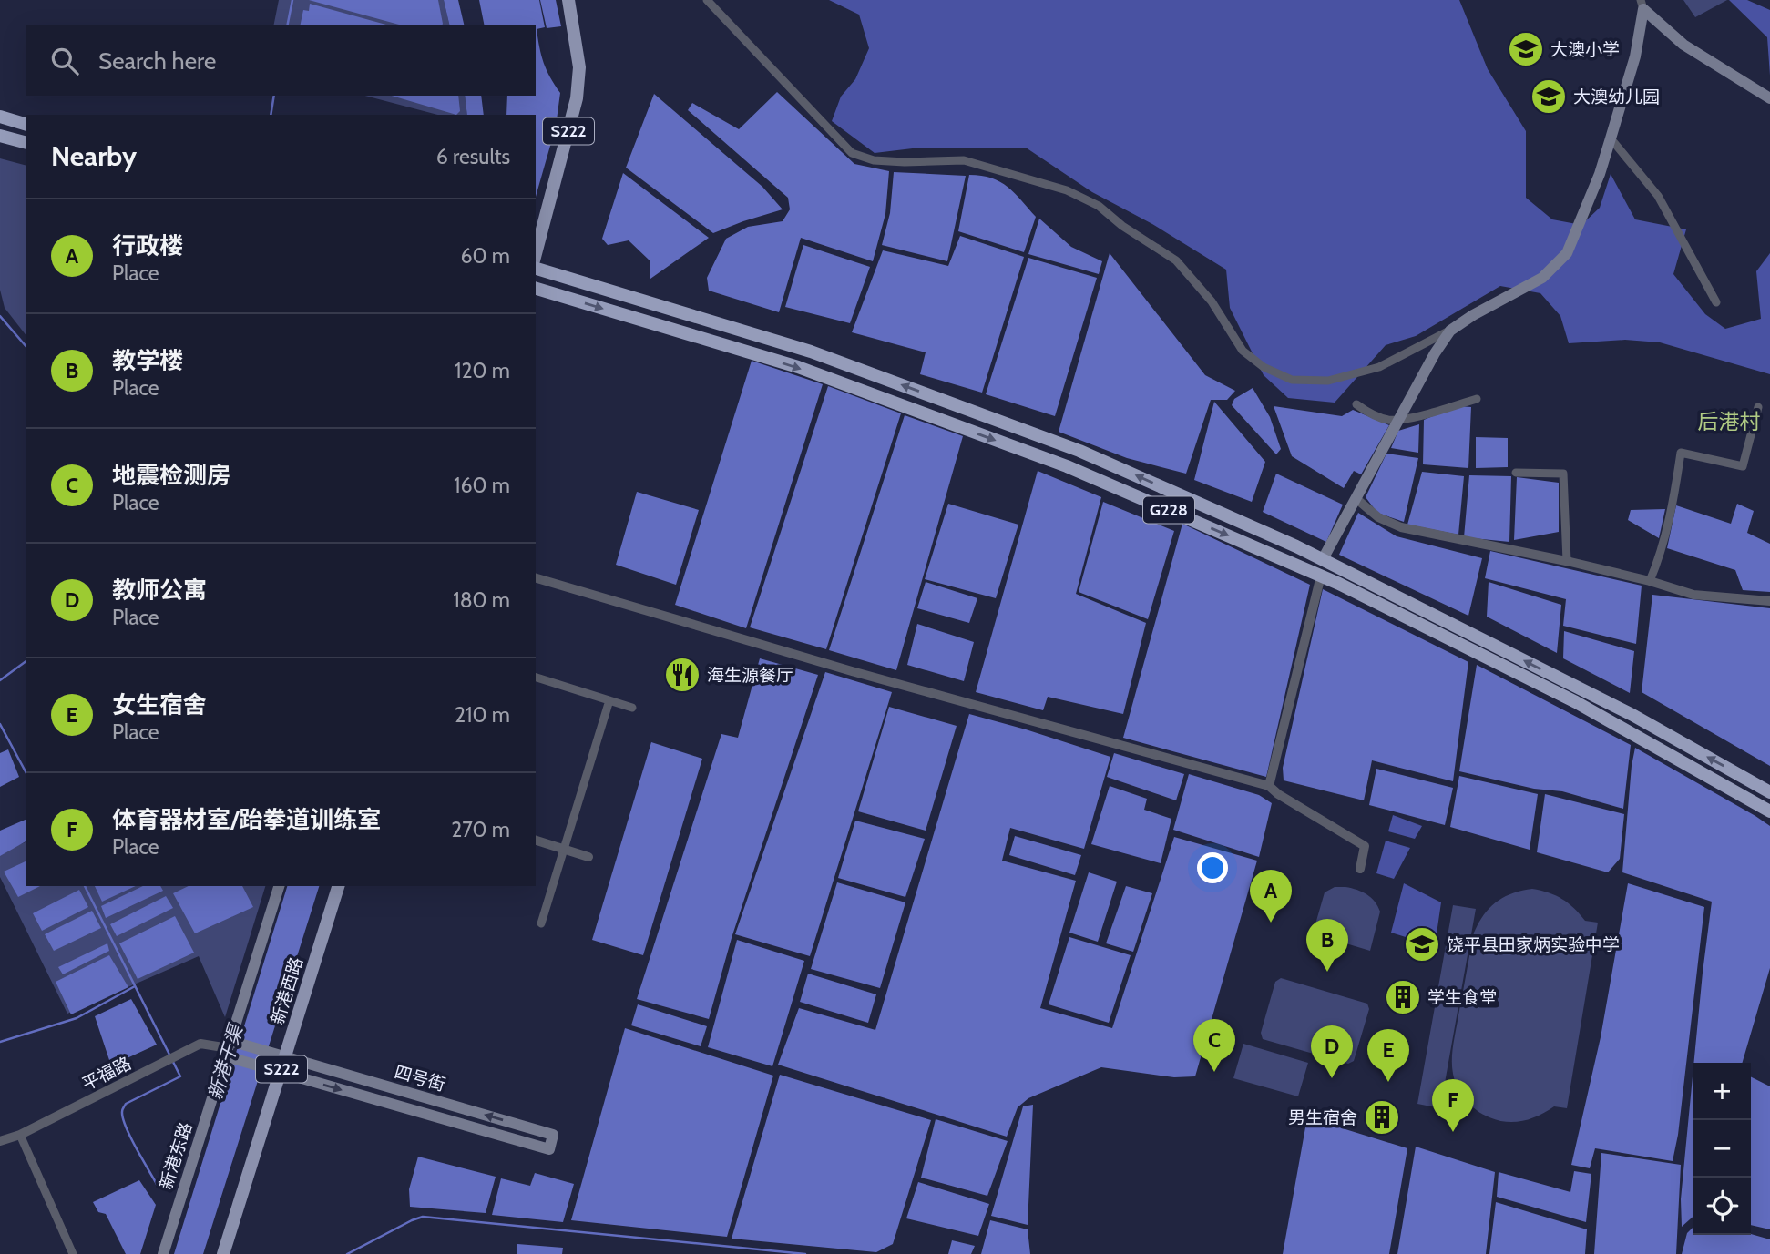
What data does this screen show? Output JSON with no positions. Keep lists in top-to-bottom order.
{
  "streets": {
    "highway": ["G228"],
    "main road": [
      "S222",
      "新港西路",
      "四号街",
      "新港东路"
    ],
    "street": ["平福路"]
  },
  "crossings": [
    ["平福路", "四号街"],
    ["平福路", "新港东路"],
    ["四号街", "新港东路"]
  ],
  "districts": ["后港村"],
  "water": ["新港干渠"],
  "places": {
    "school or university": ["大澳小学", "大澳幼儿园", "饶平县田家炳实验中学"],
    "restaurant": ["海生源餐厅"],
    "building": ["学生食堂", "男生宿舍"]
  },
  "page": {
    "search": "Search here",
    "heading": ["Nearby", "6 results"],
    "list": [
      {
        "mark": "A",
        "name": "行政楼",
        "note": "Place",
        "value": "60 m"
      },
      {
        "mark": "B",
        "name": "教学楼",
        "note": "Place",
        "value": "120 m"
      },
      {
        "mark": "C",
        "name": "地震检测房",
        "note": "Place",
        "value": "160 m"
      },
      {
        "mark": "D",
        "name": "教师公寓",
        "note": "Place",
        "value": "180 m"
      },
      {
        "mark": "E",
        "name": "女生宿舍",
        "note": "Place",
        "value": "210 m"
      },
      {
        "mark": "F",
        "name": "体育器材室/跆拳道训练室",
        "note": "Place",
        "value": "270 m"
      }
    ],
    "pins": [
      "A",
      "B",
      "C",
      "D",
      "E",
      "F"
    ],
    "map_buttons": ["+", "−"]
  }
}
